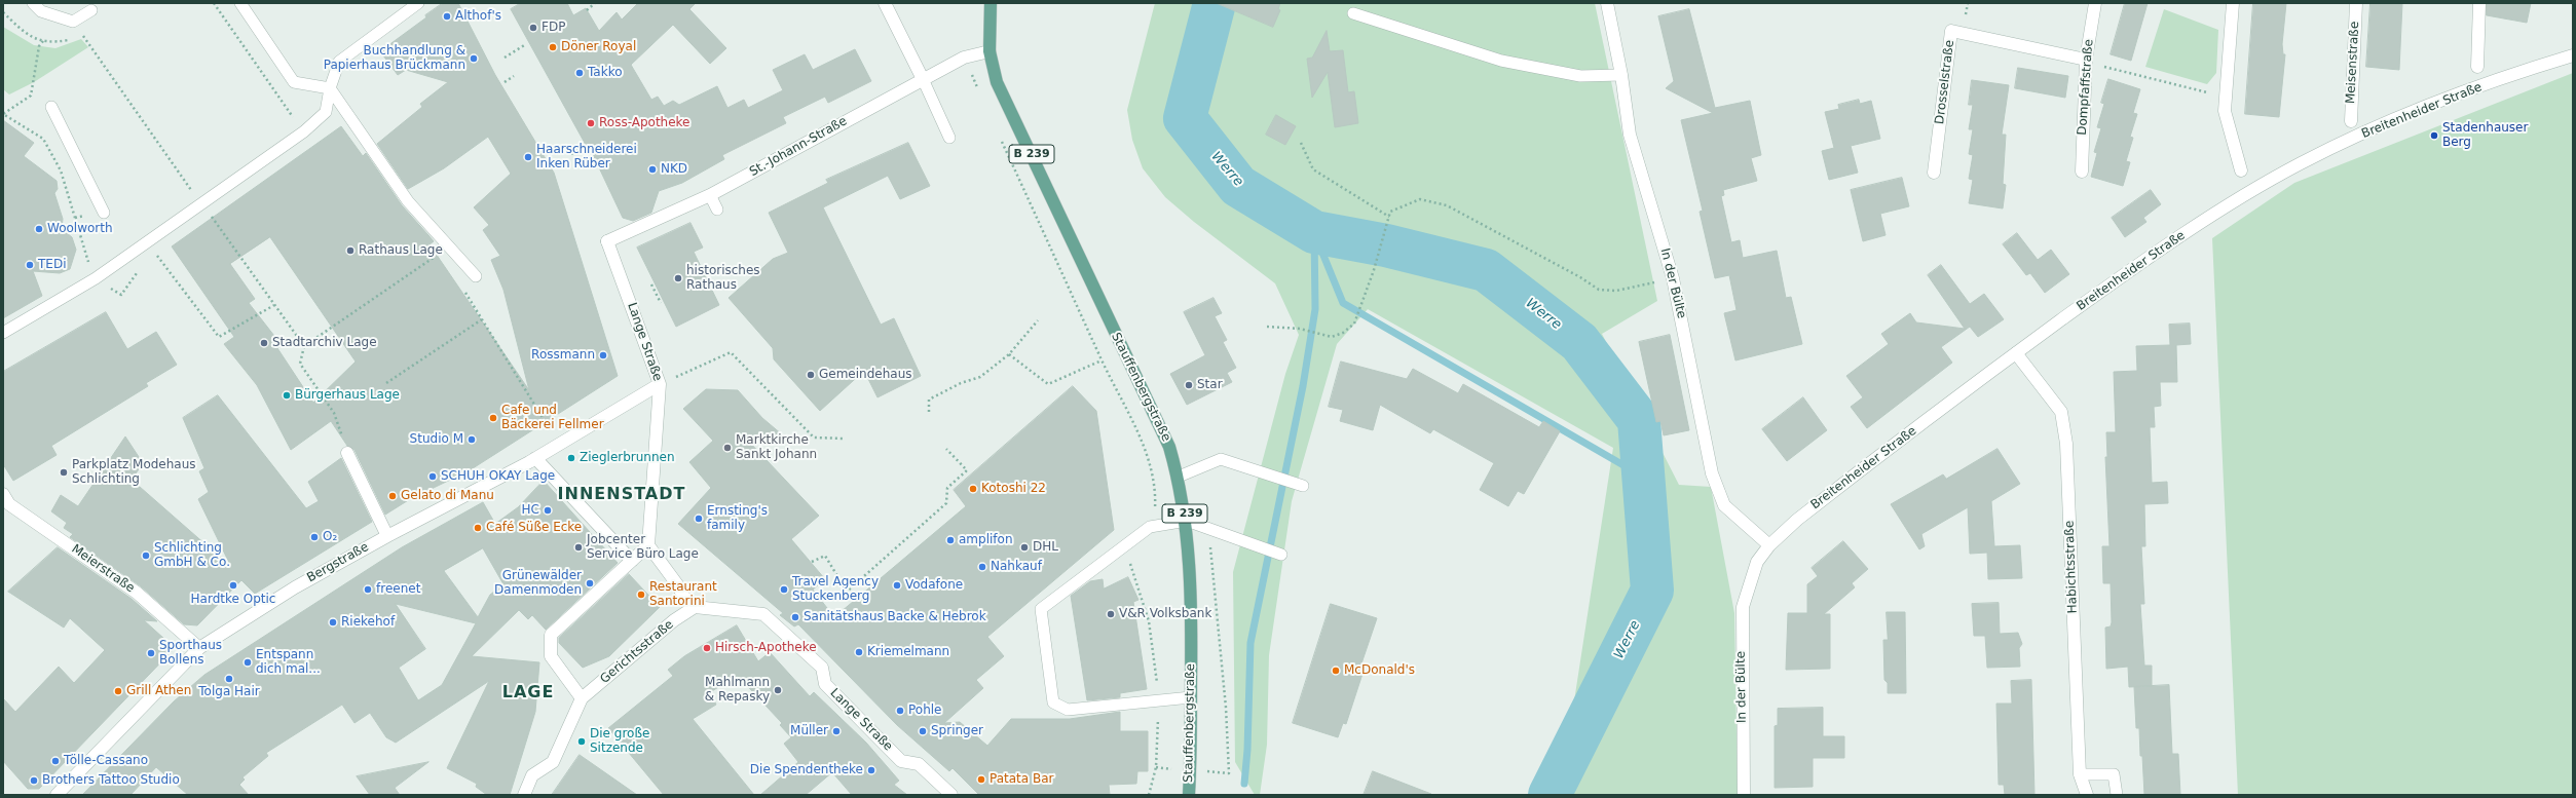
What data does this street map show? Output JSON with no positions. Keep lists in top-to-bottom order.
{
  "streets": {
    "main road": ["B 239", "Stauffenbergstraße"],
    "street": [
      "Meisenstraße",
      "Drosselstraße",
      "Dompfaffstraße",
      "Breitenheider Straße",
      "St.-Johann-Straße",
      "In der Bülte",
      "Lange Straße",
      "Bergstraße",
      "Habichtsstraße",
      "Meierstraße",
      "Gerichtsstraße"
    ]
  },
  "crossings": [
    ["Drosselstraße", "Dompfaffstraße"],
    ["Breitenheider Straße", "In der Bülte"],
    ["Breitenheider Straße", "Habichtsstraße"],
    ["St.-Johann-Straße", "Lange Straße"],
    ["St.-Johann-Straße", "Stauffenbergstraße"],
    ["Lange Straße", "Bergstraße"],
    ["Lange Straße", "Gerichtsstraße"],
    ["Bergstraße", "Meierstraße"]
  ],
  "districts": ["INNENSTADT", "LAGE"],
  "water": ["Werre"],
  "places": [
    "Althof's",
    "FDP",
    "Döner Royal",
    "Buchhandlung & Papierhaus Brückmann",
    "Takko",
    "Ross-Apotheke",
    "Stadenhauser Berg",
    "Haarschneiderei Inken Rüber",
    "NKD",
    "Woolworth",
    "Rathaus Lage",
    "TEDi",
    "historisches Rathaus",
    "Stadtarchiv Lage",
    "Rossmann",
    "Gemeindehaus",
    "Star",
    "Bürgerhaus Lage",
    "Cafe und Bäckerei Fellmer",
    "Studio M",
    "Marktkirche Sankt Johann",
    "Zieglerbrunnen",
    "Parkplatz Modehaus Schlichting",
    "SCHUH OKAY Lage",
    "Kotoshi 22",
    "Gelato di Manu",
    "HC",
    "Ernsting's family",
    "Café Süße Ecke",
    "O₂",
    "amplifon",
    "Jobcenter Service Büro Lage",
    "DHL",
    "Schlichting GmbH & Co.",
    "Nahkauf",
    "Grünewälder Damenmoden",
    "Hardtke Optic",
    "Vodafone",
    "freenet",
    "Travel Agency Stuckenberg",
    "Restaurant Santorini",
    "V&R Volksbank",
    "Sanitätshaus Backe & Hebrok",
    "Riekehof",
    "Hirsch-Apotheke",
    "Kriemelmann",
    "Sporthaus Bollens",
    "Entspann dich mal...",
    "McDonald's",
    "Tolga Hair",
    "Mahlmann & Repasky",
    "Grill Athen",
    "Pohle",
    "Müller",
    "Springer",
    "Die große Sitzende",
    "Tölle-Cassano",
    "Die Spendentheke",
    "Patata Bar",
    "Brothers Tattoo Studio"
  ]
}
